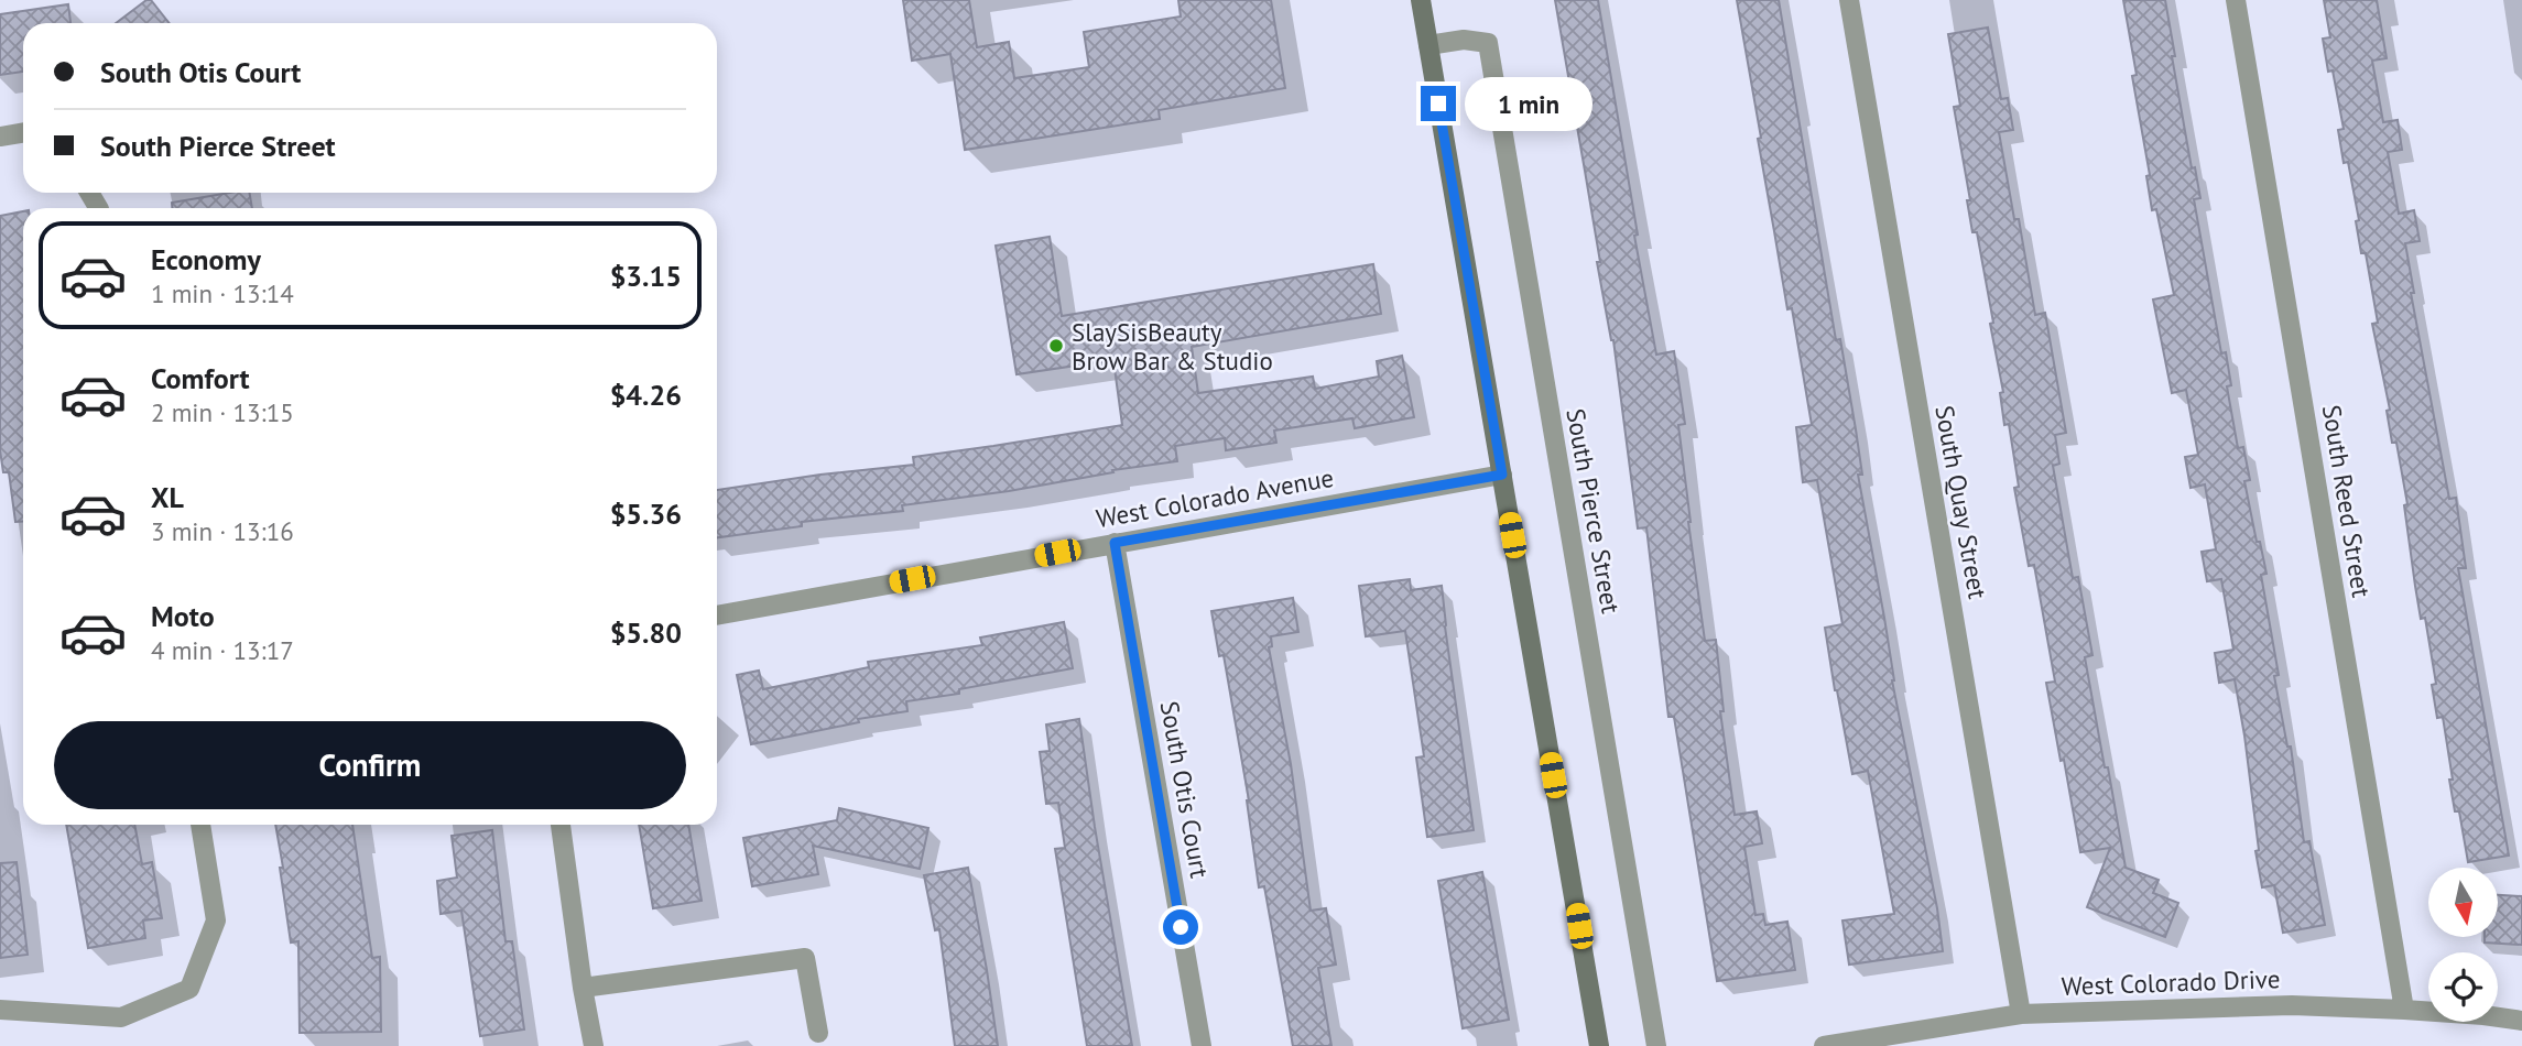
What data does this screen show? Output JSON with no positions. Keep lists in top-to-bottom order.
{
  "streets": {
    "street": [
      "West Colorado Avenue",
      "South Reed Street",
      "South Quay Street",
      "South Pierce Street",
      "South Otis Court",
      "West Colorado Drive"
    ]
  },
  "crossings": [
    ["West Colorado Avenue", "South Otis Court"],
    ["South Reed Street", "West Colorado Drive"],
    ["South Quay Street", "West Colorado Drive"]
  ],
  "places": ["SlaySisBeauty Brow Bar & Studio"],
  "north": "bottom",
  "page": {
    "banner": ["South Otis Court", "South Pierce Street"],
    "bubble": "1 min",
    "list": [
      {
        "name": "Economy",
        "note": "1 min · 13:14",
        "value": "$3.15"
      },
      {
        "name": "Comfort",
        "note": "2 min · 13:15",
        "value": "$4.26"
      },
      {
        "name": "XL",
        "note": "3 min · 13:16",
        "value": "$5.36"
      },
      {
        "name": "Moto",
        "note": "4 min · 13:17",
        "value": "$5.80"
      }
    ],
    "buttons": "Confirm"
  }
}
